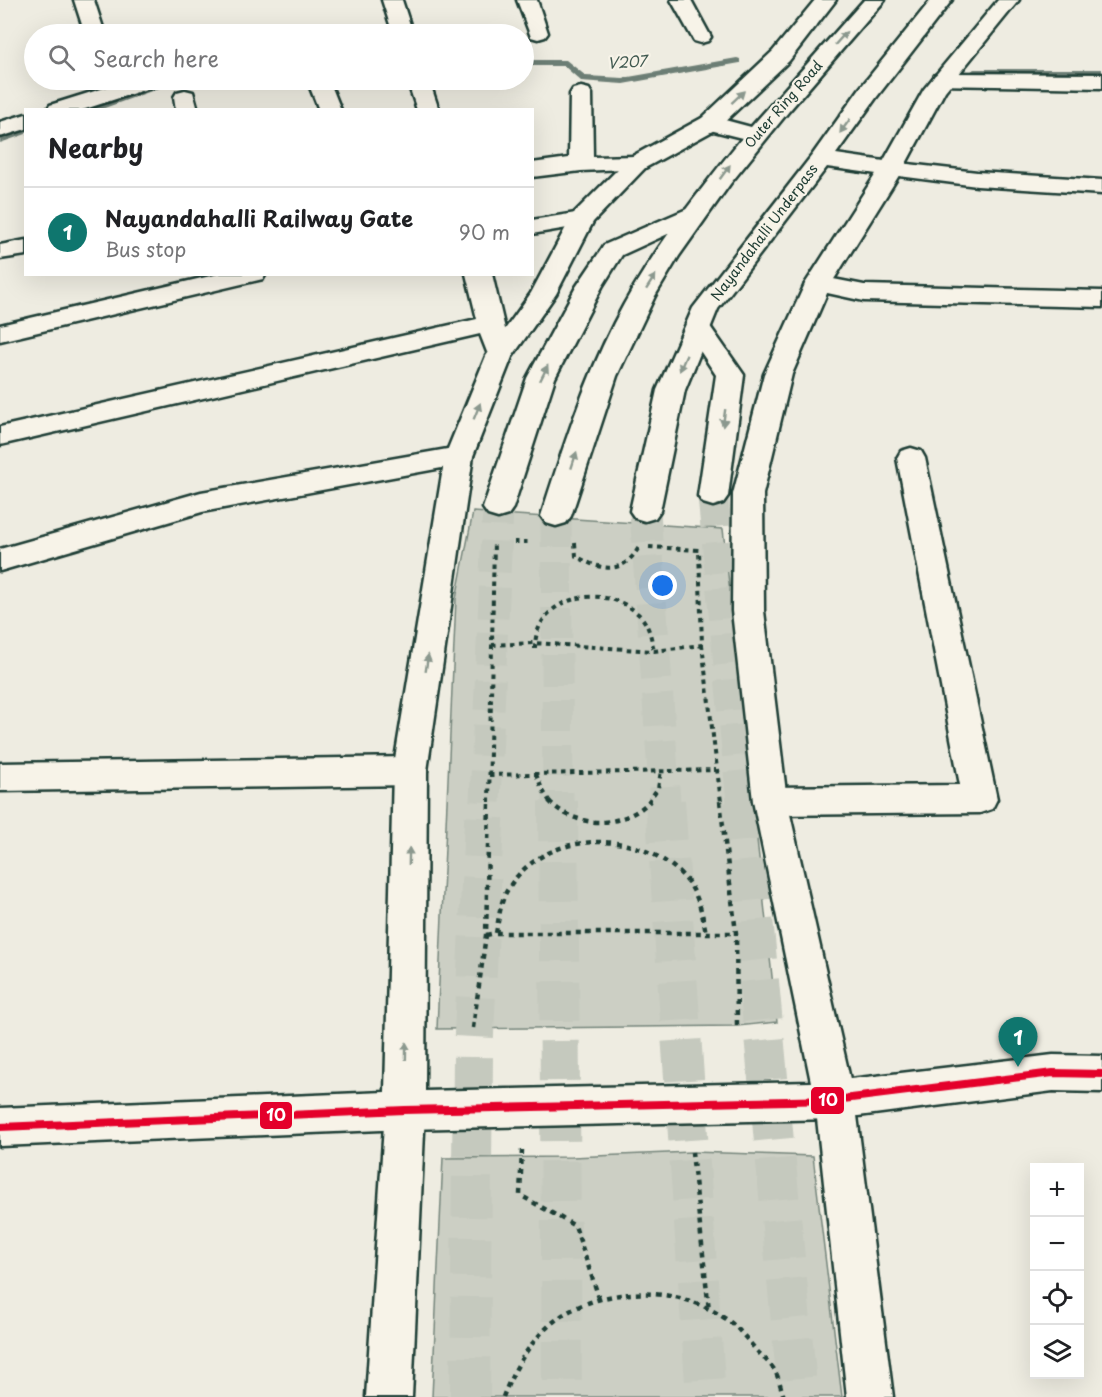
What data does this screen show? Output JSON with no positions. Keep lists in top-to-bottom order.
{
  "streets": {
    "main road": ["Outer Ring Road", "Nayandahalli Underpass"]
  },
  "water": ["V207"],
  "lines": ["transit line 10"],
  "page": {
    "search": "Search here",
    "heading": "Nearby",
    "list": [
      {
        "mark": "1",
        "name": "Nayandahalli Railway Gate",
        "note": "Bus stop",
        "value": "90 m"
      }
    ],
    "pins": "1",
    "map_buttons": ["+", "−"]
  }
}
